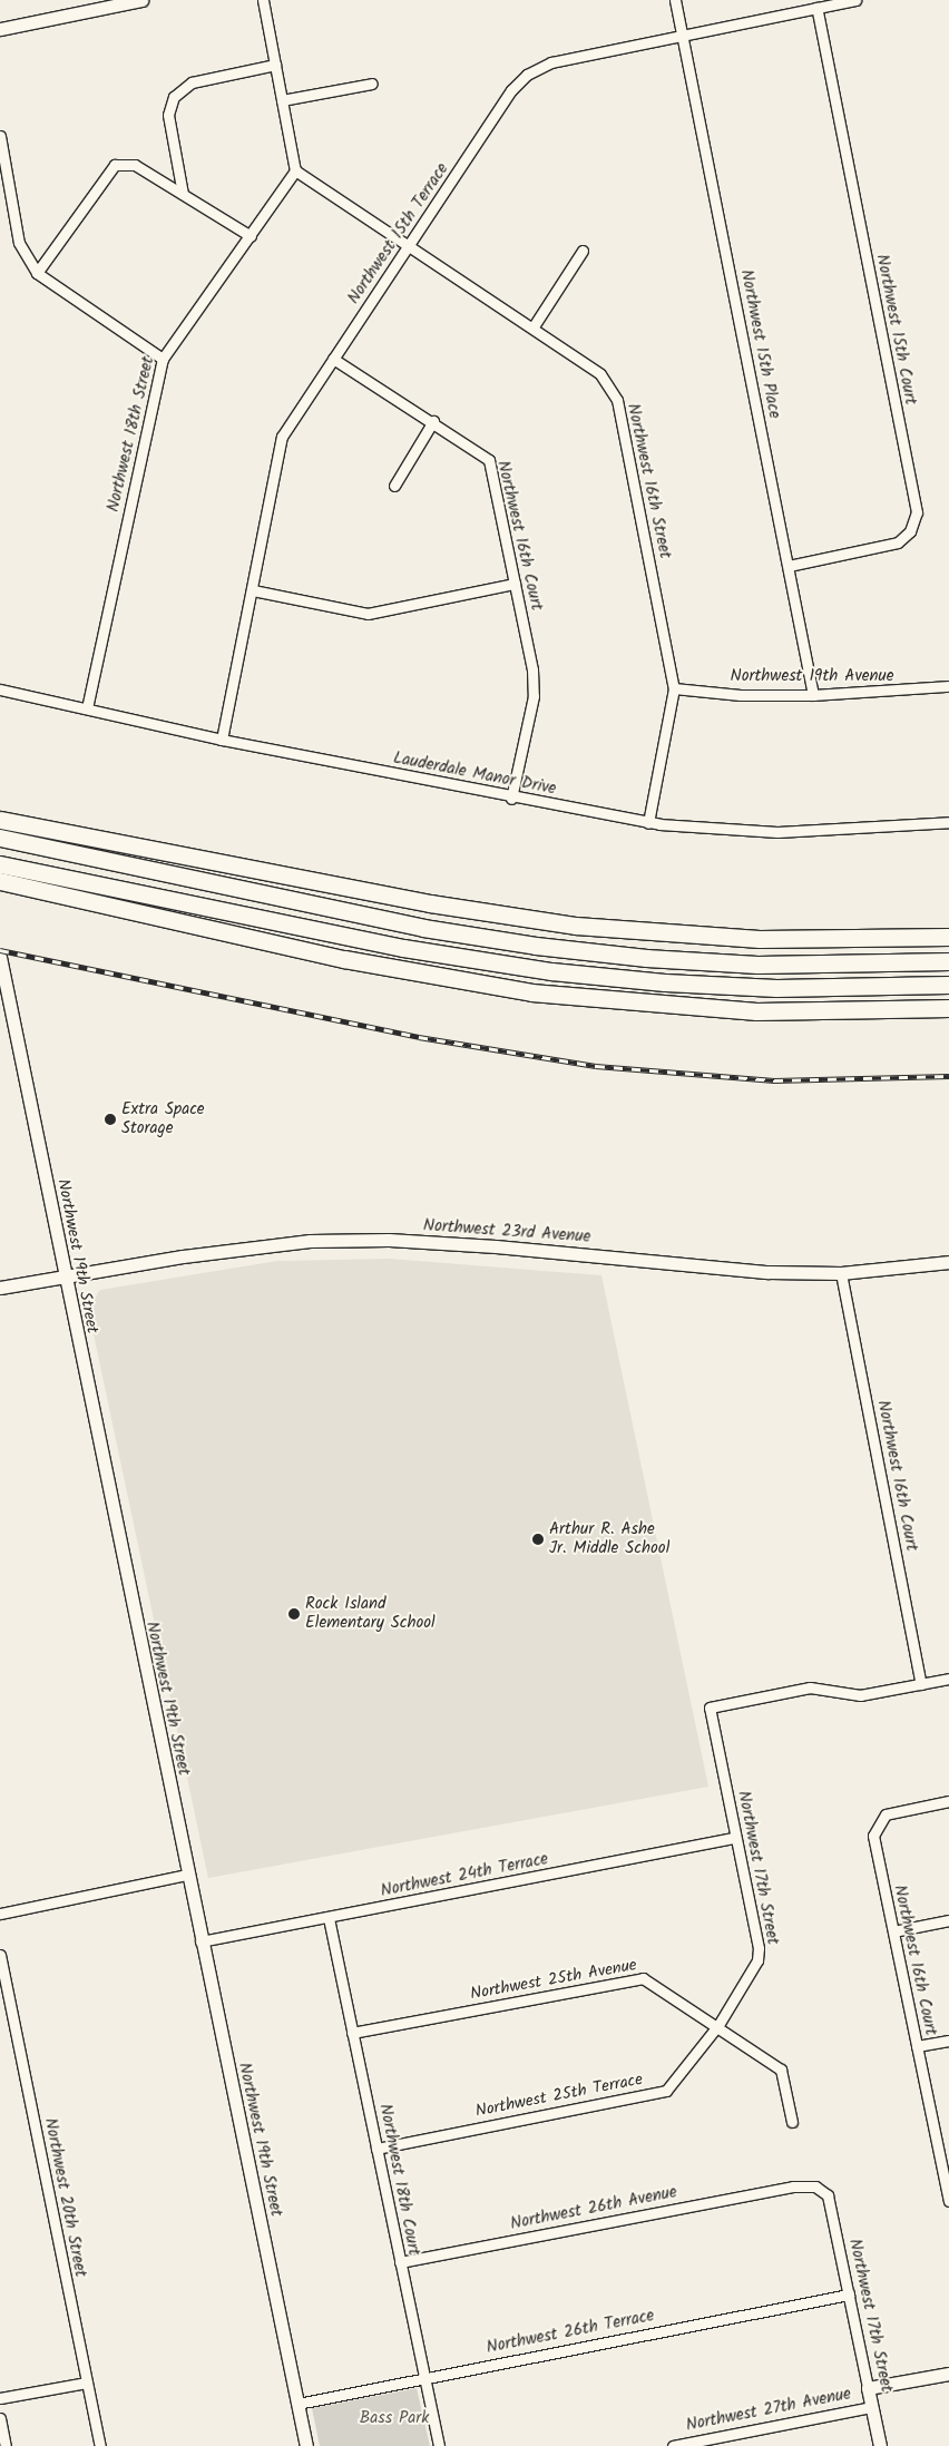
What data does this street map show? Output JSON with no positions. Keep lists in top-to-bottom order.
{
  "streets": {
    "street": [
      "Northwest 15th Terrace",
      "Northwest 15th Court",
      "Northwest 15th Place",
      "Northwest 18th Street",
      "Northwest 16th Street",
      "Northwest 16th Court",
      "Northwest 19th Avenue",
      "Lauderdale Manor Drive",
      "Northwest 23rd Avenue",
      "Northwest 19th Street",
      "Northwest 17th Street",
      "Northwest 24th Terrace",
      "Northwest 25th Avenue",
      "Northwest 25th Terrace",
      "Northwest 18th Court",
      "Northwest 20th Street",
      "Northwest 26th Avenue",
      "Northwest 26th Terrace",
      "Northwest 27th Avenue"
    ]
  },
  "crossings": [
    ["Northwest 15th Terrace", "Northwest 15th Court"],
    ["Northwest 15th Terrace", "Northwest 15th Place"],
    ["Northwest 15th Terrace", "Northwest 16th Street"],
    ["Northwest 15th Terrace", "Northwest 16th Court"],
    ["Northwest 15th Terrace", "Lauderdale Manor Drive"],
    ["Northwest 15th Court", "Northwest 15th Place"],
    ["Northwest 15th Place", "Northwest 19th Avenue"],
    ["Northwest 18th Street", "Lauderdale Manor Drive"],
    ["Northwest 16th Street", "Northwest 19th Avenue"],
    ["Northwest 16th Street", "Lauderdale Manor Drive"],
    ["Northwest 16th Court", "Lauderdale Manor Drive"],
    ["Northwest 16th Court", "Northwest 23rd Avenue"],
    ["Northwest 16th Court", "Northwest 17th Street"],
    ["Northwest 23rd Avenue", "Northwest 19th Street"],
    ["Northwest 19th Street", "Northwest 24th Terrace"],
    ["Northwest 19th Street", "Northwest 26th Terrace"],
    ["Northwest 17th Street", "Northwest 24th Terrace"],
    ["Northwest 17th Street", "Northwest 25th Avenue"],
    ["Northwest 17th Street", "Northwest 25th Terrace"],
    ["Northwest 17th Street", "Northwest 26th Avenue"],
    ["Northwest 17th Street", "Northwest 26th Terrace"],
    ["Northwest 17th Street", "Northwest 27th Avenue"],
    ["Northwest 24th Terrace", "Northwest 18th Court"],
    ["Northwest 25th Avenue", "Northwest 25th Terrace"],
    ["Northwest 25th Avenue", "Northwest 18th Court"],
    ["Northwest 25th Terrace", "Northwest 18th Court"],
    ["Northwest 18th Court", "Northwest 26th Avenue"],
    ["Northwest 18th Court", "Northwest 26th Terrace"]
  ],
  "parks": ["Bass Park"],
  "places": ["Extra Space Storage", "Arthur R. Ashe Jr. Middle School", "Rock Island Elementary School"]
}
